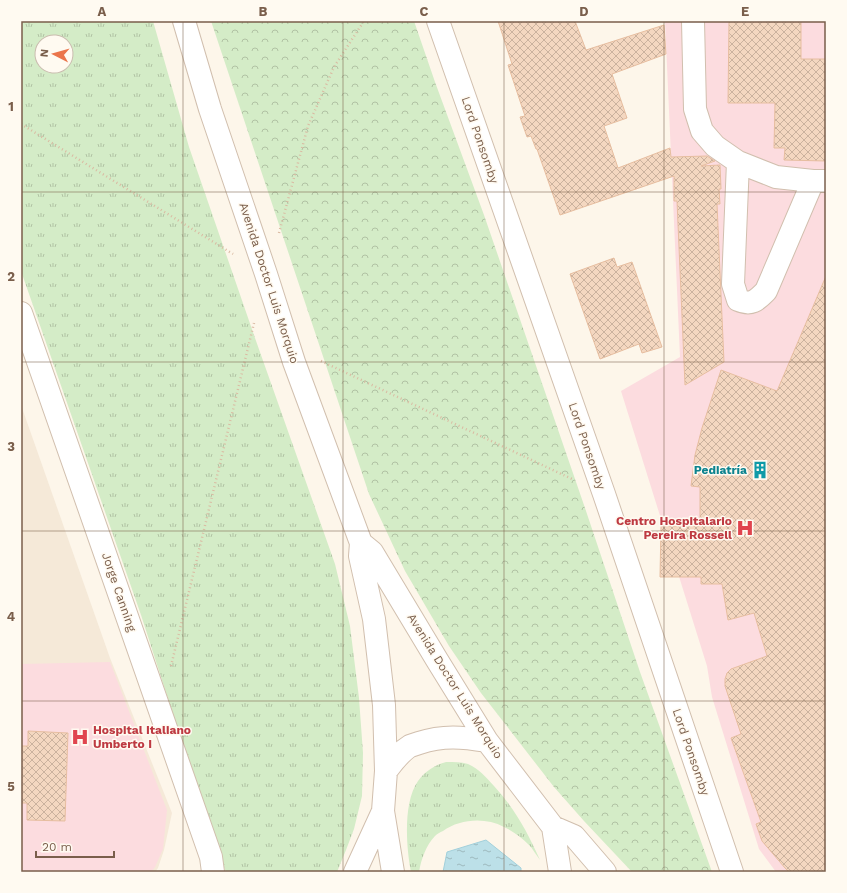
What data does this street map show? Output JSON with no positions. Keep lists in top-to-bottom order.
{
  "streets": {
    "street": ["Lord Ponsomby", "Avenida Doctor Luis Morquio", "Jorge Canning"]
  },
  "places": {
    "building": ["Pediatría"],
    "hospital": ["Centro Hospitalario Pereira Rossell", "Hospital Italiano Umberto I"]
  },
  "scale_bar": "20 m",
  "north": "left",
  "grid": {
    "columns": [
      "A",
      "B",
      "C",
      "D",
      "E"
    ],
    "rows": [
      "1",
      "2",
      "3",
      "4",
      "5"
    ]
  }
}
